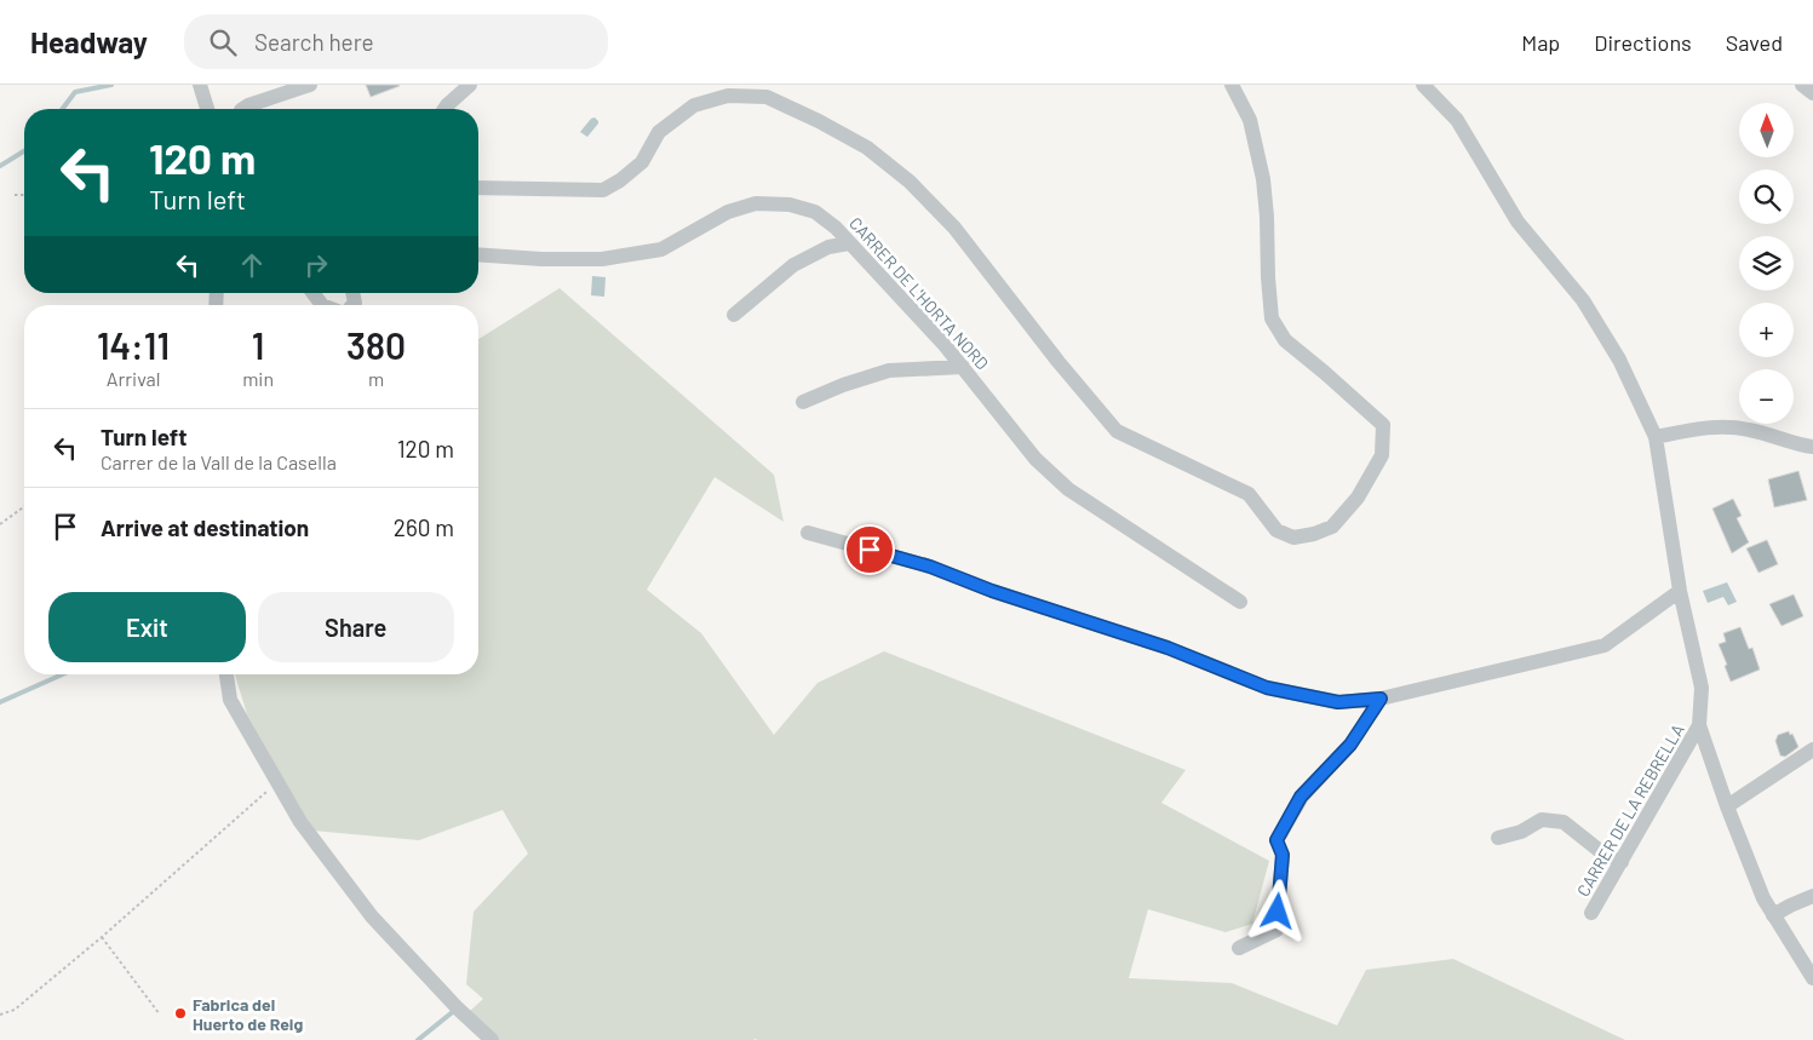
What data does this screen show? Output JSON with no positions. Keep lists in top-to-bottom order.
{
  "streets": {
    "street": ["CARRER DE L'HORTA NORD", "CARRER DE LA REBRELLA"]
  },
  "places": ["Fabrica del Huerto de Reig"],
  "north": "top",
  "page": {
    "header": "Headway",
    "search": "Search here",
    "nav": ["Map", "Directions", "Saved"],
    "map_buttons": ["+", "−"],
    "turn": ["120 m", "Turn left"],
    "eta": [
      "14:11",
      "Arrival",
      "1",
      "min",
      "380",
      "m"
    ],
    "list": [
      {
        "name": "Turn left",
        "note": "Carrer de la Vall de la Casella",
        "value": "120 m"
      },
      {
        "name": "Arrive at destination",
        "value": "260 m"
      }
    ],
    "buttons": ["Exit", "Share"]
  }
}
